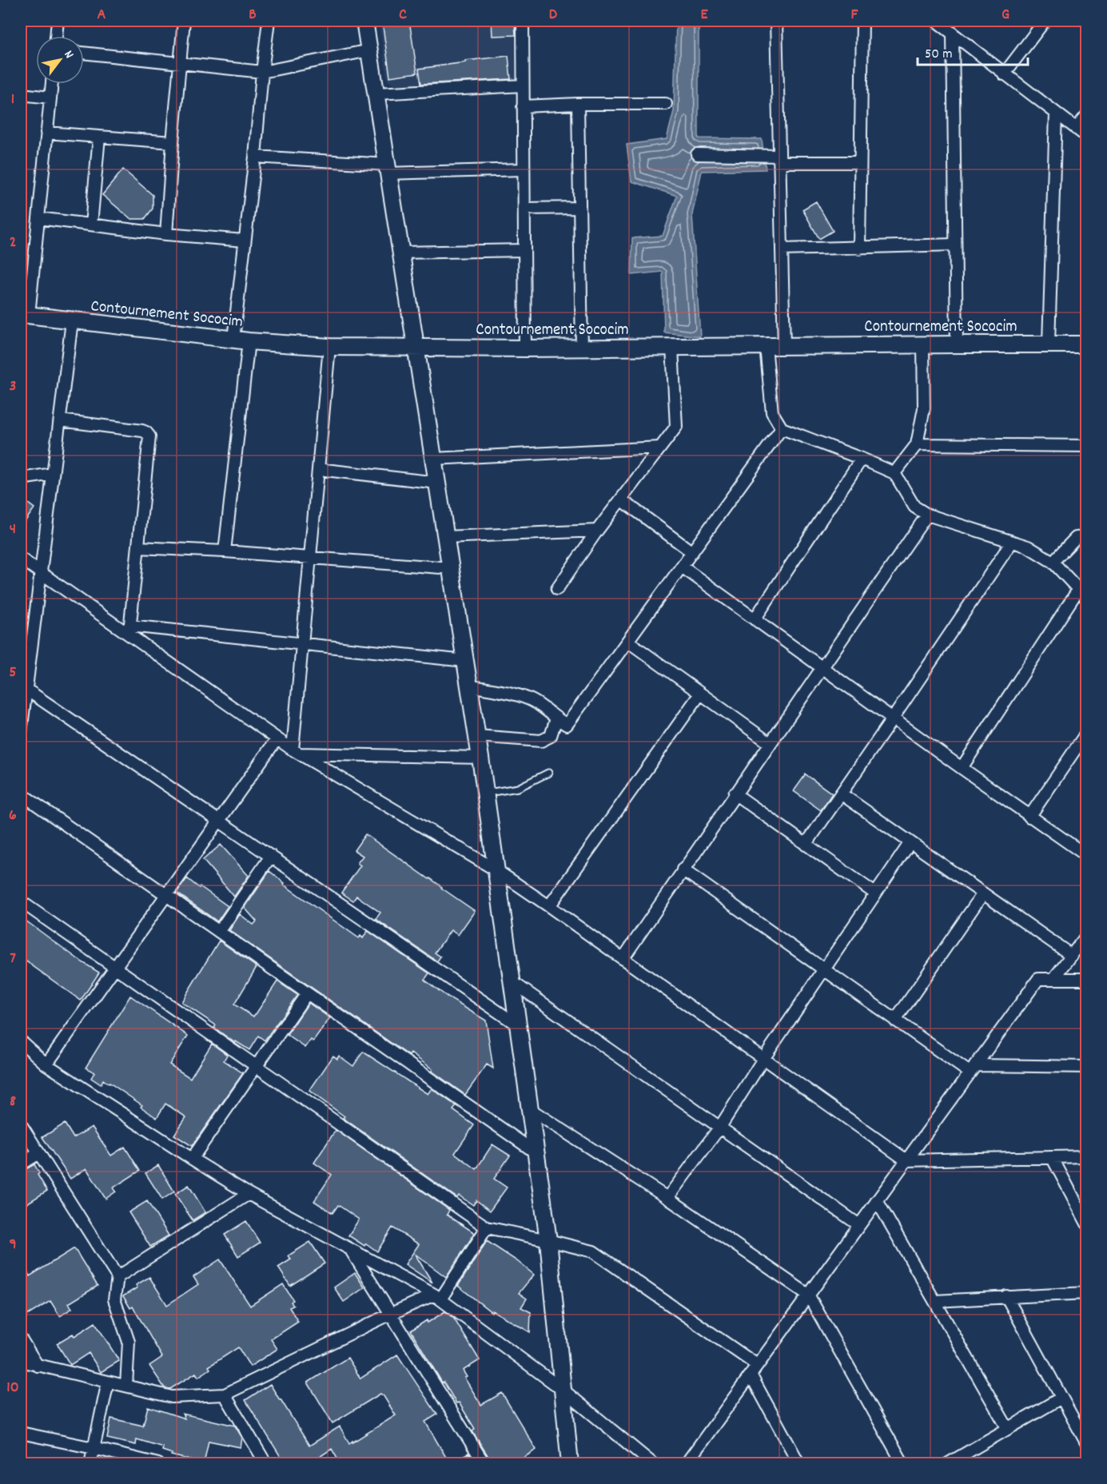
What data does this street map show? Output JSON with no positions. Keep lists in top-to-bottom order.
{
  "streets": {
    "street": ["Contournement Sococim"]
  },
  "scale_bar": "50 m",
  "north": "top right",
  "grid": {
    "columns": [
      "A",
      "B",
      "C",
      "D",
      "E",
      "F",
      "G"
    ],
    "rows": [
      "1",
      "2",
      "3",
      "4",
      "5",
      "6",
      "7",
      "8",
      "9",
      "10"
    ]
  }
}
